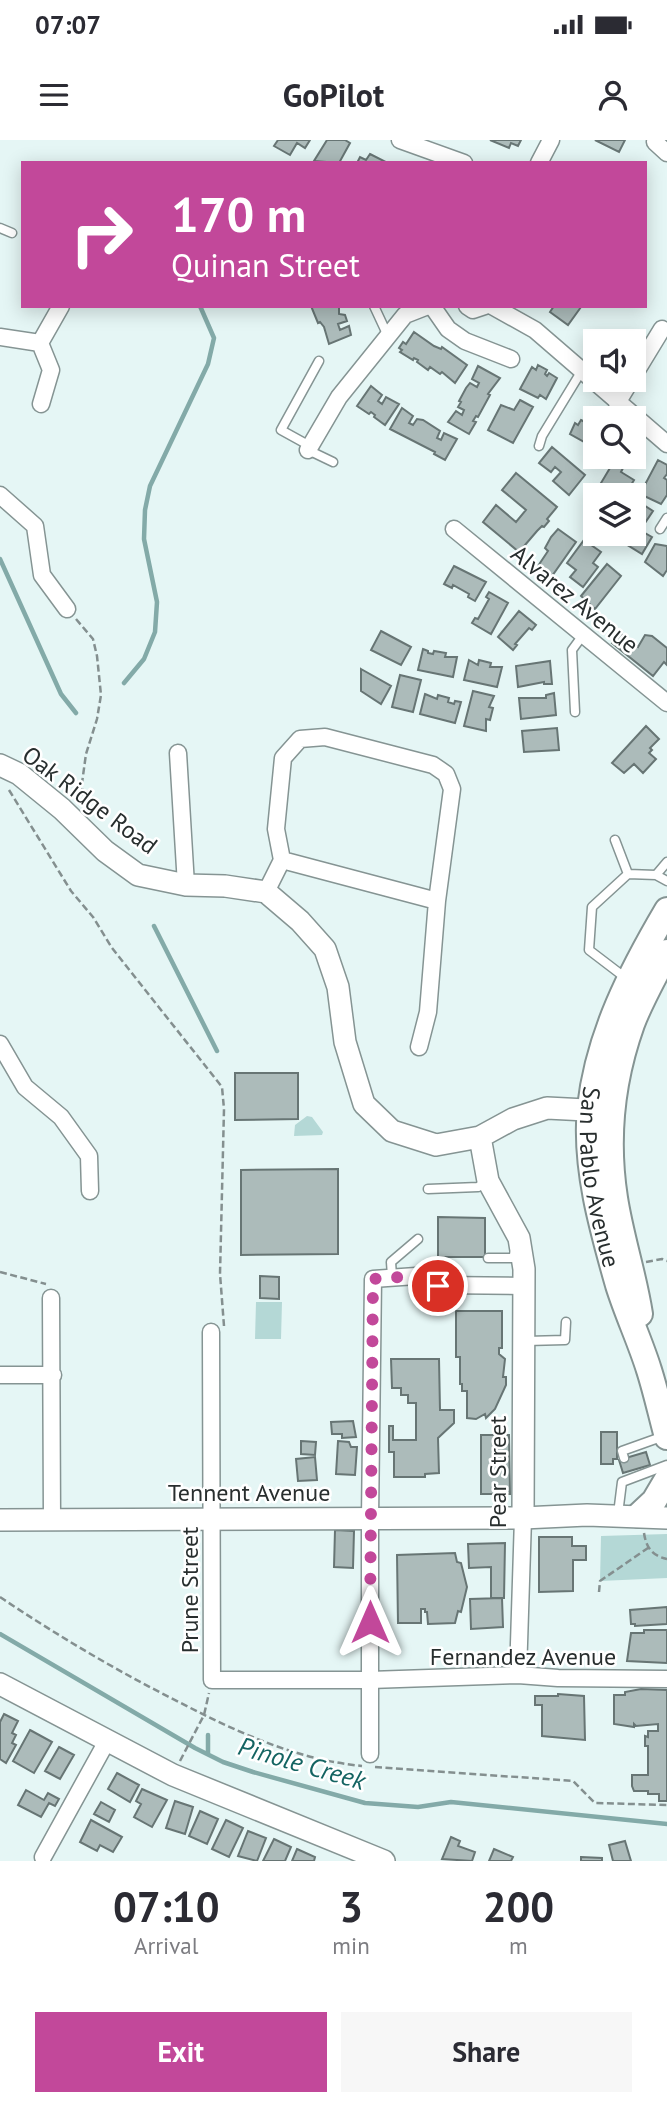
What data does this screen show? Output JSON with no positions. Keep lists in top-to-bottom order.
{
  "streets": {
    "main road": ["San Pablo Avenue"],
    "street": [
      "Alvarez Avenue",
      "Oak Ridge Road",
      "Pear Street",
      "Tennent Avenue",
      "Prune Street",
      "Fernandez Avenue"
    ]
  },
  "crossings": [
    ["Pear Street", "Tennent Avenue"],
    ["Pear Street", "Fernandez Avenue"],
    ["Tennent Avenue", "Prune Street"],
    ["Prune Street", "Fernandez Avenue"]
  ],
  "water": ["Pinole Creek"],
  "page": {
    "status": "07:07",
    "header": "GoPilot",
    "turn": ["170 m", "Quinan Street"],
    "eta": [
      "07:10",
      "Arrival",
      "3",
      "min",
      "200",
      "m"
    ],
    "buttons": ["Exit", "Share"]
  }
}
